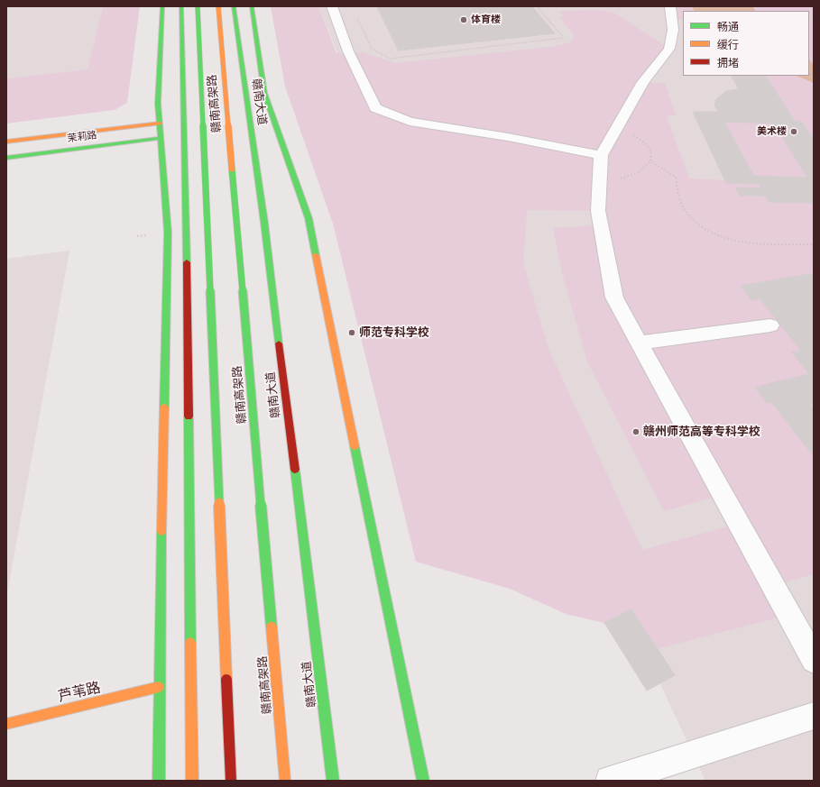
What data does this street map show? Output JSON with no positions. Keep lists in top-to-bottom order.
{
  "streets": {
    "main road": [
      "赣南大道",
      "赣南高架路",
      "茉莉路",
      "芦苇路"
    ]
  },
  "places": [
    "体育楼",
    "美术楼",
    "师范专科学校",
    "赣州师范高等专科学校"
  ],
  "legend": ["畅通", "缓行", "拥堵"]
}
